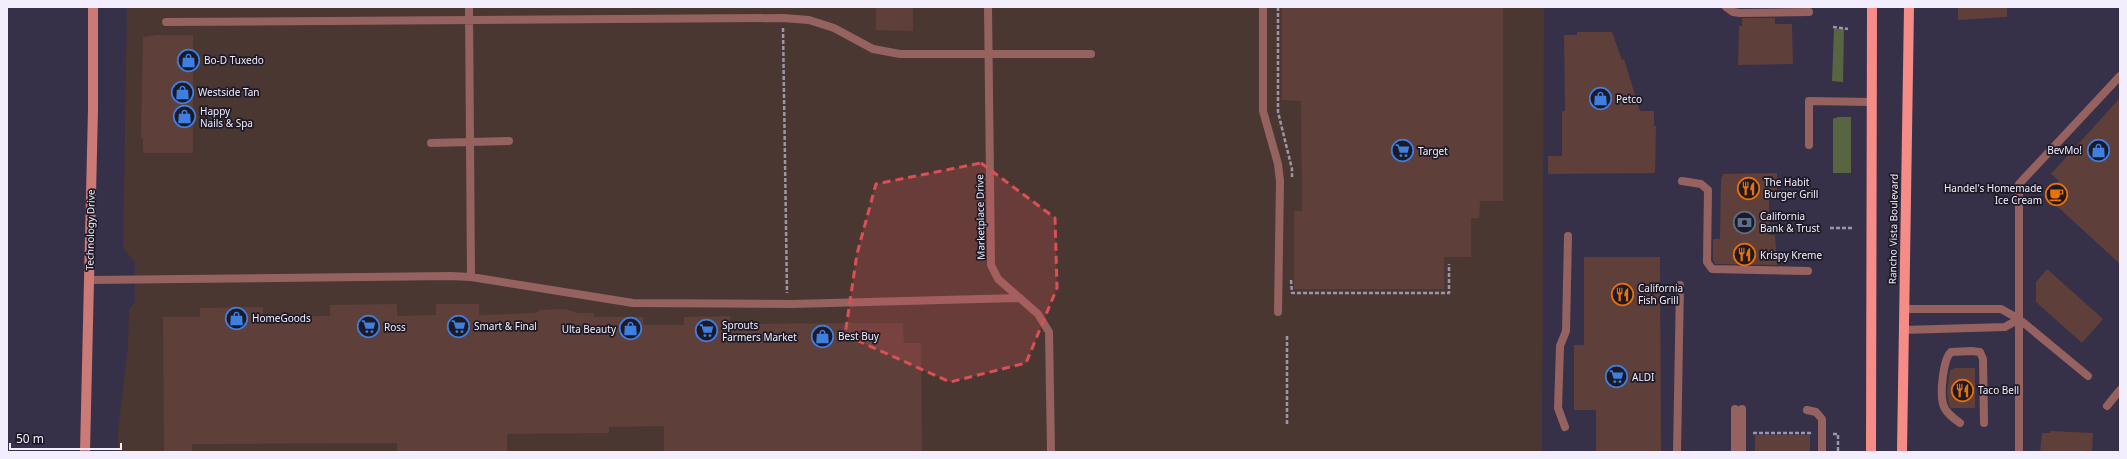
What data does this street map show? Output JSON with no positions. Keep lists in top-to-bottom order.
{
  "streets": {
    "main road": ["Rancho Vista Boulevard", "Technology Drive"],
    "lane": ["Marketplace Drive"]
  },
  "places": {
    "shop": [
      "Bo-D Tuxedo",
      "Westside Tan",
      "Petco",
      "Happy Nails & Spa",
      "BevMo!",
      "HomeGoods",
      "Ulta Beauty",
      "Best Buy"
    ],
    "supermarket": [
      "Target",
      "Smart & Final",
      "Ross",
      "Sprouts Farmers Market",
      "ALDI"
    ],
    "restaurant": [
      "The Habit Burger Grill",
      "Krispy Kreme",
      "California Fish Grill",
      "Taco Bell"
    ],
    "cafe": ["Handel's Homemade Ice Cream"],
    "bank": ["California Bank & Trust"]
  },
  "scale_bar": "50 m"
}
